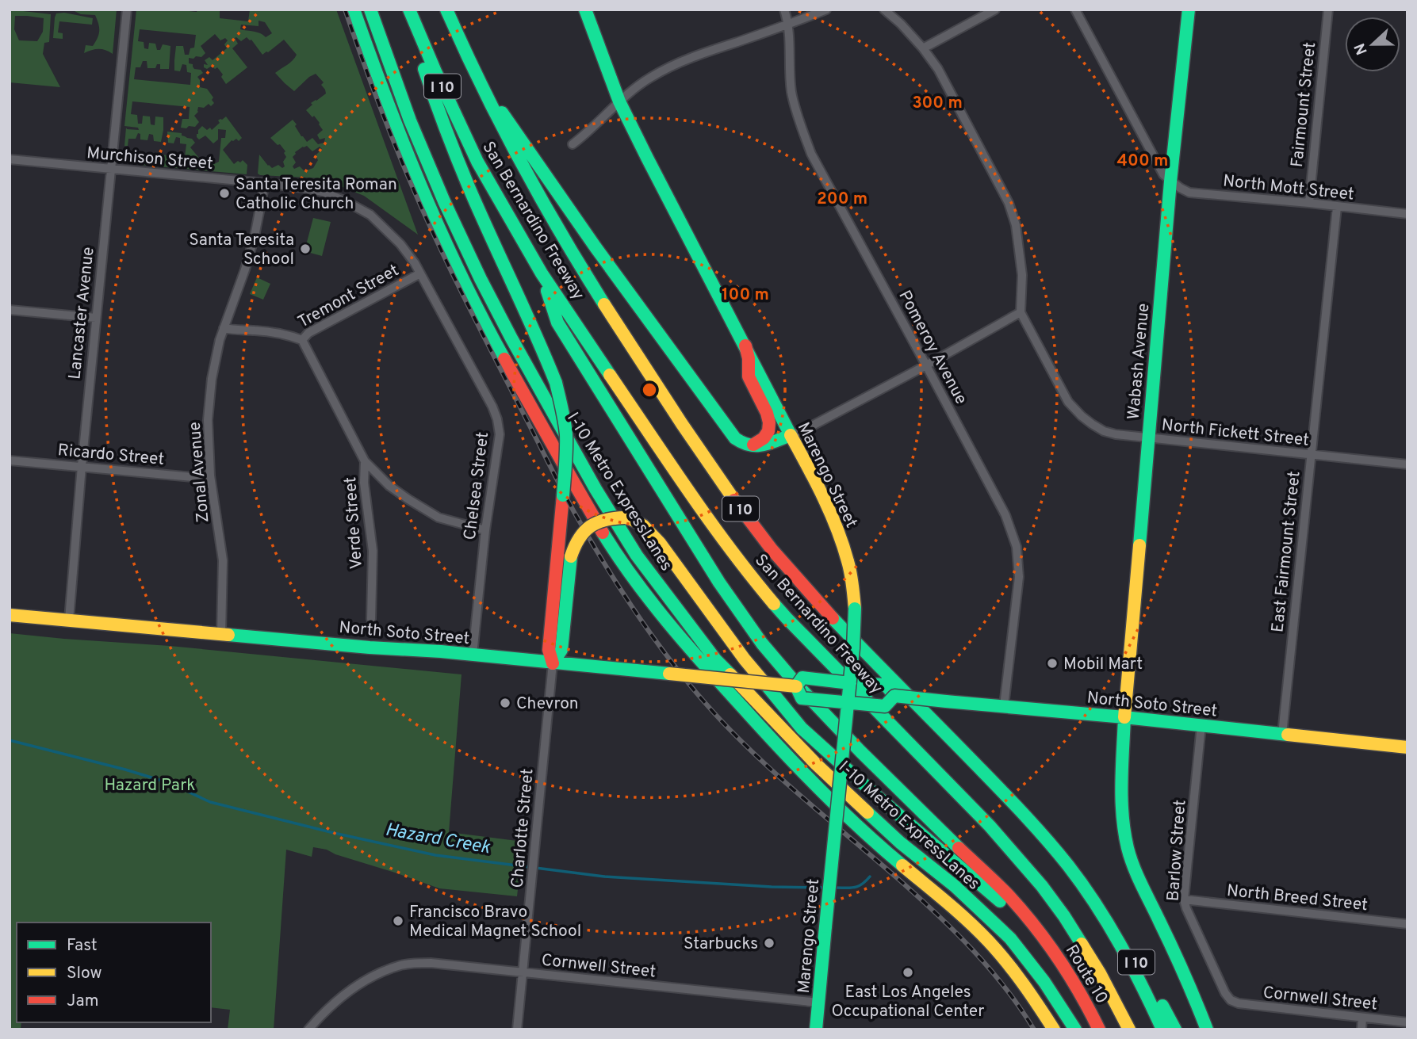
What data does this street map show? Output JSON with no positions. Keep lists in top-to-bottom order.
{
  "streets": {
    "main road": [
      "I 10",
      "San Bernardino Freeway",
      "Wabash Avenue",
      "Marengo Street",
      "I-10 Metro ExpressLanes",
      "North Soto Street",
      "Route 10"
    ],
    "street": [
      "Fairmount Street",
      "Murchison Street",
      "North Mott Street",
      "Tremont Street",
      "Lancaster Avenue",
      "Pomeroy Avenue",
      "North Fickett Street",
      "Ricardo Street",
      "Zonal Avenue",
      "Chelsea Street",
      "Verde Street",
      "East Fairmount Street",
      "Charlotte Street",
      "Barlow Street",
      "North Breed Street",
      "Cornwell Street"
    ]
  },
  "crossings": [
    ["I 10", "San Bernardino Freeway"],
    ["I 10", "Route 10"],
    ["Fairmount Street", "North Mott Street"],
    ["Murchison Street", "Tremont Street"],
    ["Murchison Street", "Lancaster Avenue"],
    ["Murchison Street", "Zonal Avenue"],
    ["Murchison Street", "Chelsea Street"],
    ["North Mott Street", "Wabash Avenue"],
    ["North Mott Street", "East Fairmount Street"],
    ["Tremont Street", "Zonal Avenue"],
    ["Tremont Street", "Chelsea Street"],
    ["Tremont Street", "Verde Street"],
    ["Lancaster Avenue", "Ricardo Street"],
    ["Lancaster Avenue", "North Soto Street"],
    ["Pomeroy Avenue", "North Soto Street"],
    ["Wabash Avenue", "North Fickett Street"],
    ["Wabash Avenue", "North Soto Street"],
    ["North Fickett Street", "East Fairmount Street"],
    ["Ricardo Street", "Zonal Avenue"],
    ["Zonal Avenue", "North Soto Street"],
    ["Marengo Street", "North Soto Street"],
    ["Marengo Street", "Cornwell Street"],
    ["Chelsea Street", "North Soto Street"],
    ["East Fairmount Street", "North Soto Street"],
    ["North Soto Street", "Charlotte Street"],
    ["North Soto Street", "Barlow Street"],
    ["Charlotte Street", "Cornwell Street"],
    ["Barlow Street", "North Breed Street"],
    ["Barlow Street", "Cornwell Street"]
  ],
  "water": ["Hazard Creek"],
  "parks": ["Hazard Park"],
  "places": [
    "Santa Teresita Roman Catholic Church",
    "Santa Teresita School",
    "Mobil Mart",
    "Chevron",
    "Francisco Bravo Medical Magnet School",
    "Starbucks",
    "East Los Angeles Occupational Center"
  ],
  "legend": ["Fast", "Slow", "Jam"],
  "north": "left",
  "rings": [
    "300 m",
    "400 m",
    "200 m",
    "100 m"
  ]
}
